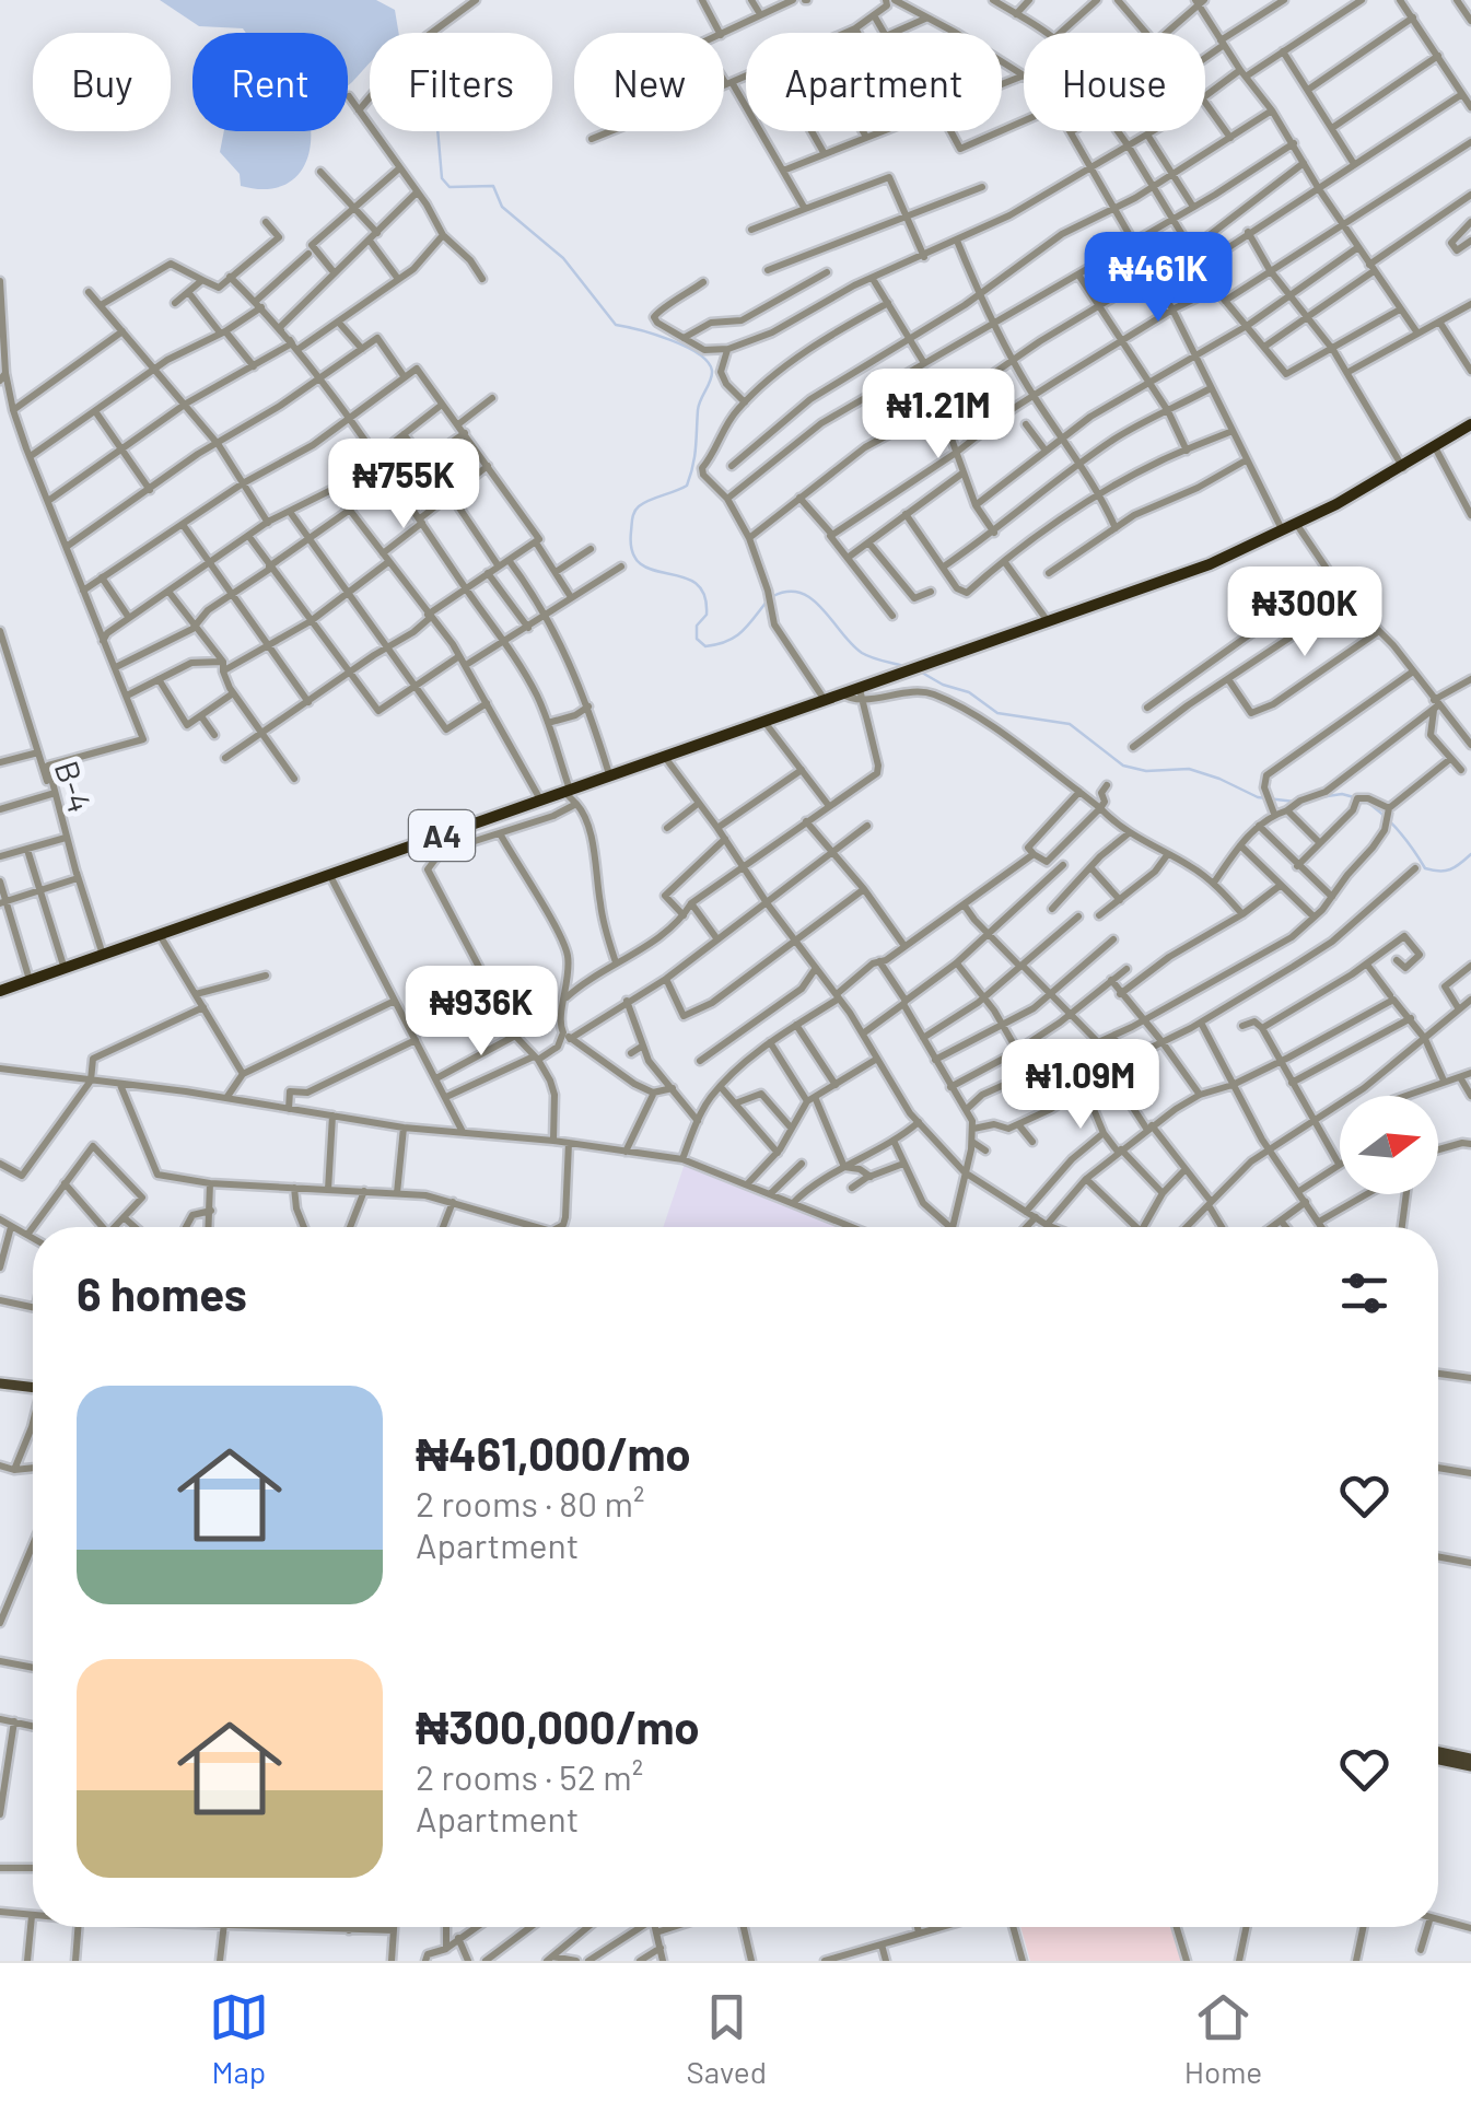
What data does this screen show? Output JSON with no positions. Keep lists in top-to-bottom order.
{
  "streets": {
    "highway": ["A4"],
    "street": ["B-4"]
  },
  "crossings": [
    ["B-4", "A4"]
  ],
  "north": "right",
  "page": {
    "chip": [
      "Buy",
      "Rent",
      "Filters",
      "New",
      "Apartment",
      "House"
    ],
    "price": [
      "₦461K",
      "₦1.21M",
      "₦755K",
      "₦300K",
      "₦936K",
      "₦1.09M"
    ],
    "heading": "6 homes",
    "list": [
      {
        "name": "₦461,000/mo",
        "note": "2 rooms · 80 m² · Apartment"
      },
      {
        "name": "₦300,000/mo",
        "note": "2 rooms · 52 m² · Apartment"
      }
    ],
    "tabs": ["Map", "Saved", "Home"]
  }
}
